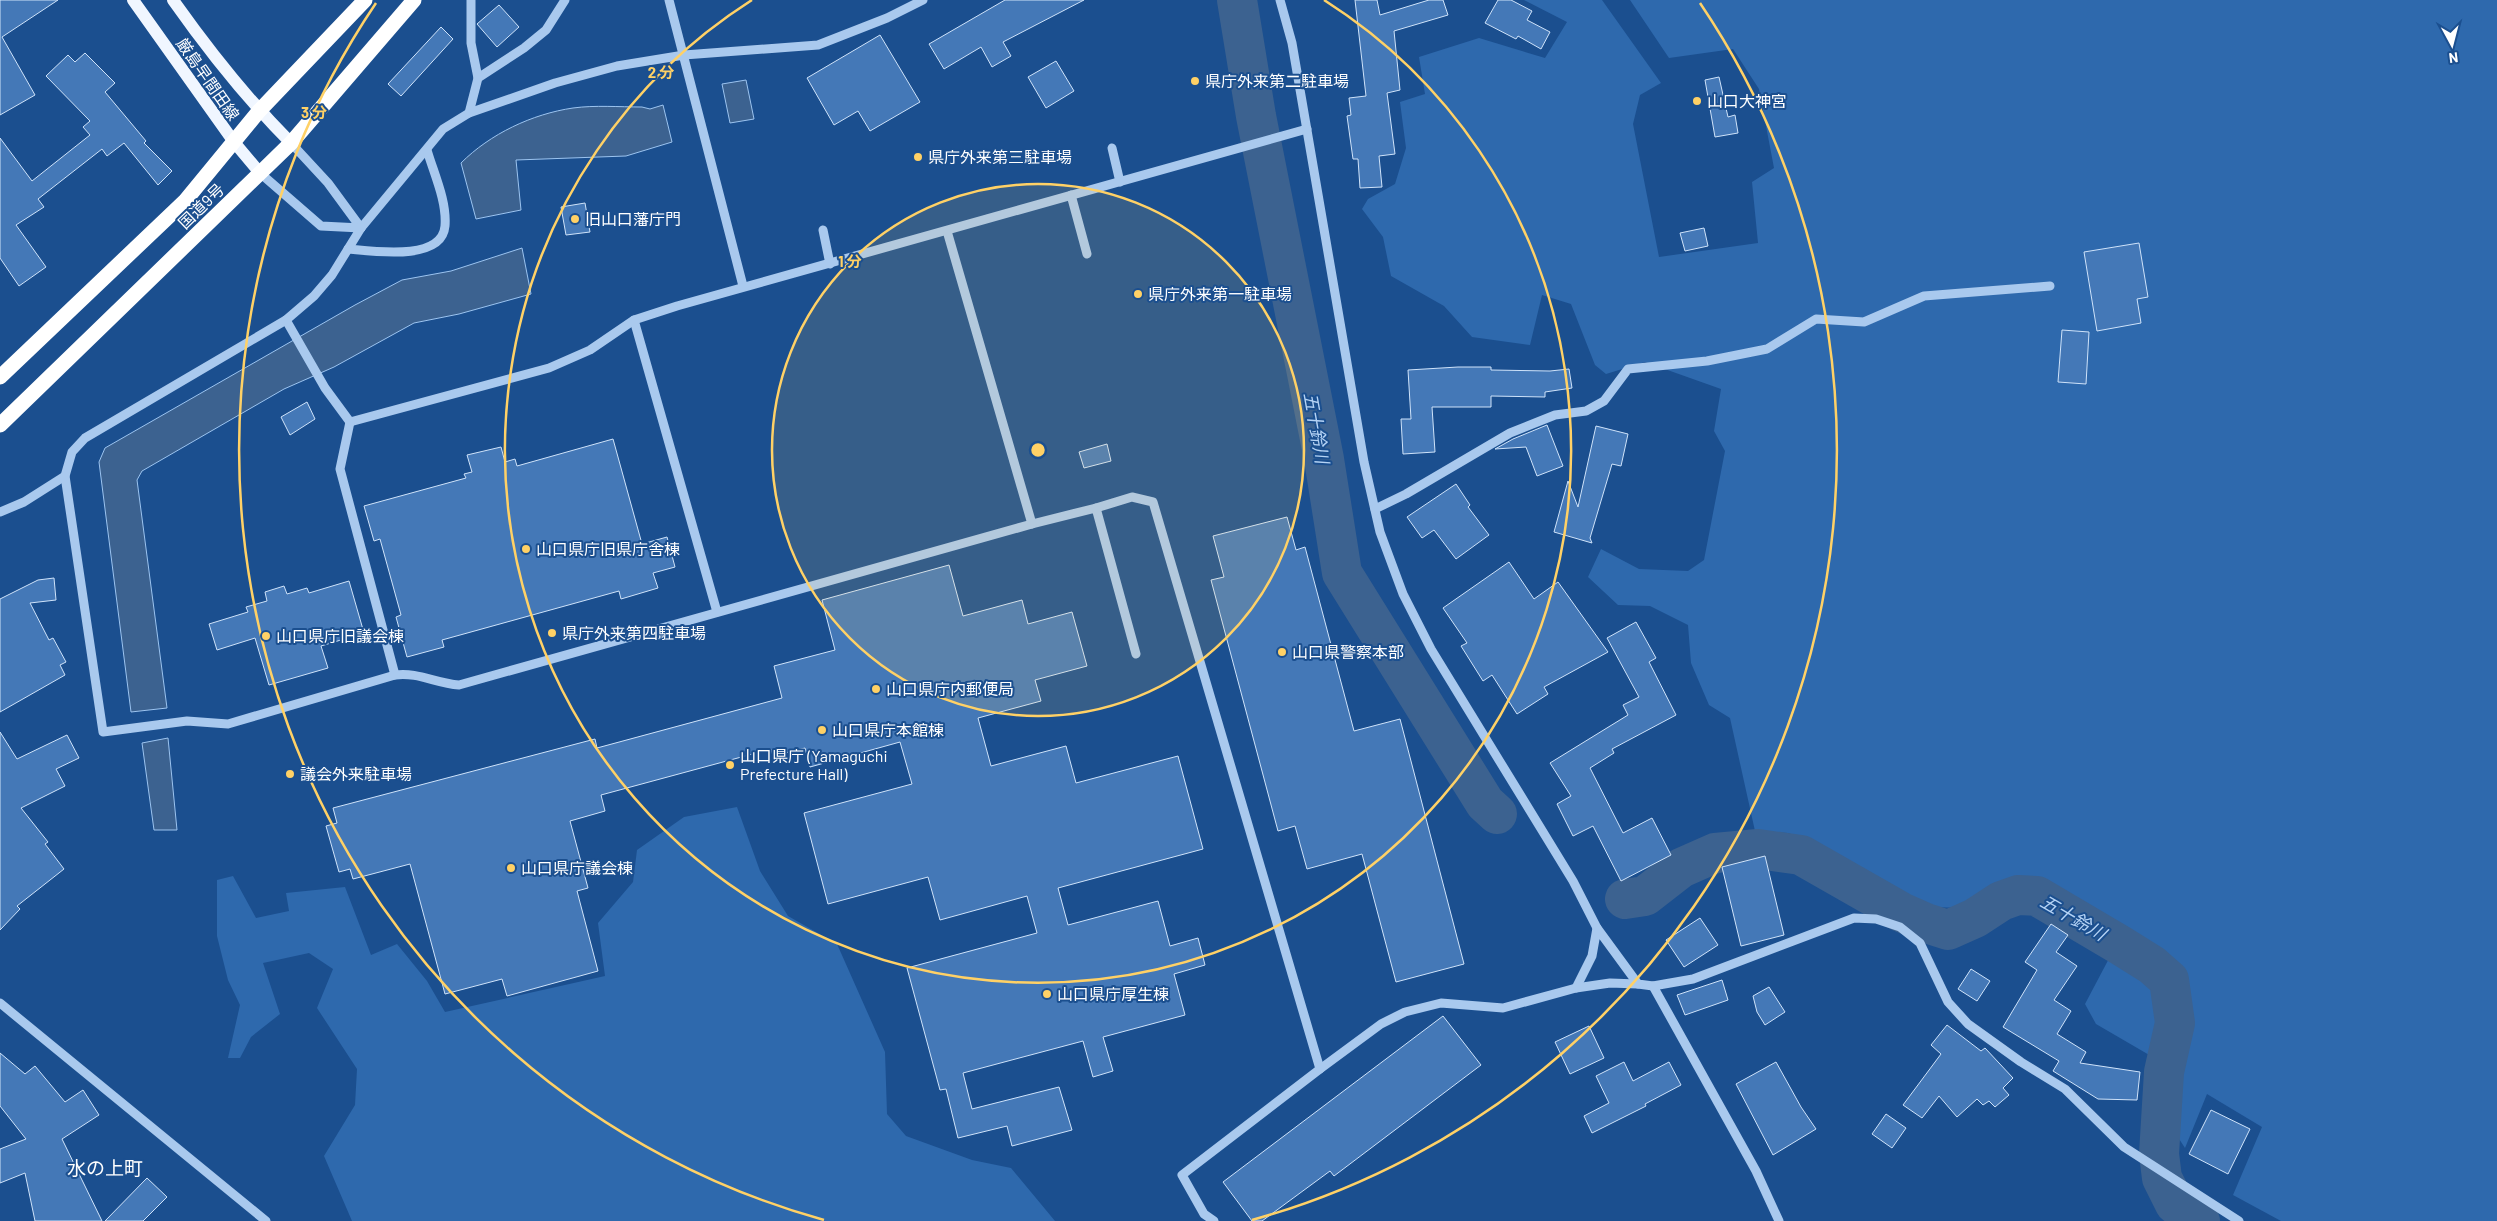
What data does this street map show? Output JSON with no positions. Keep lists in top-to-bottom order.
{
  "streets": {
    "highway": ["国道9号"],
    "main road": ["厳島早間田線"]
  },
  "crossings": [
    ["厳島早間田線", "国道9号"]
  ],
  "districts": ["水の上町"],
  "water": ["五十鈴川"],
  "places": [
    "県庁外来第二駐車場",
    "山口大神宮",
    "県庁外来第三駐車場",
    "旧山口藩庁門",
    "県庁外来第一駐車場",
    "山口県庁旧県庁舎棟",
    "県庁外来第四駐車場",
    "山口県庁旧議会棟",
    "山口県警察本部",
    "山口県庁内郵便局",
    "山口県庁本館棟",
    "山口県庁 (Yamaguchi Prefecture Hall)",
    "議会外来駐車場",
    "山口県庁議会棟",
    "山口県庁厚生棟"
  ],
  "north": "bottom",
  "rings": ["2 分", "3 分", "1 分"]
}
